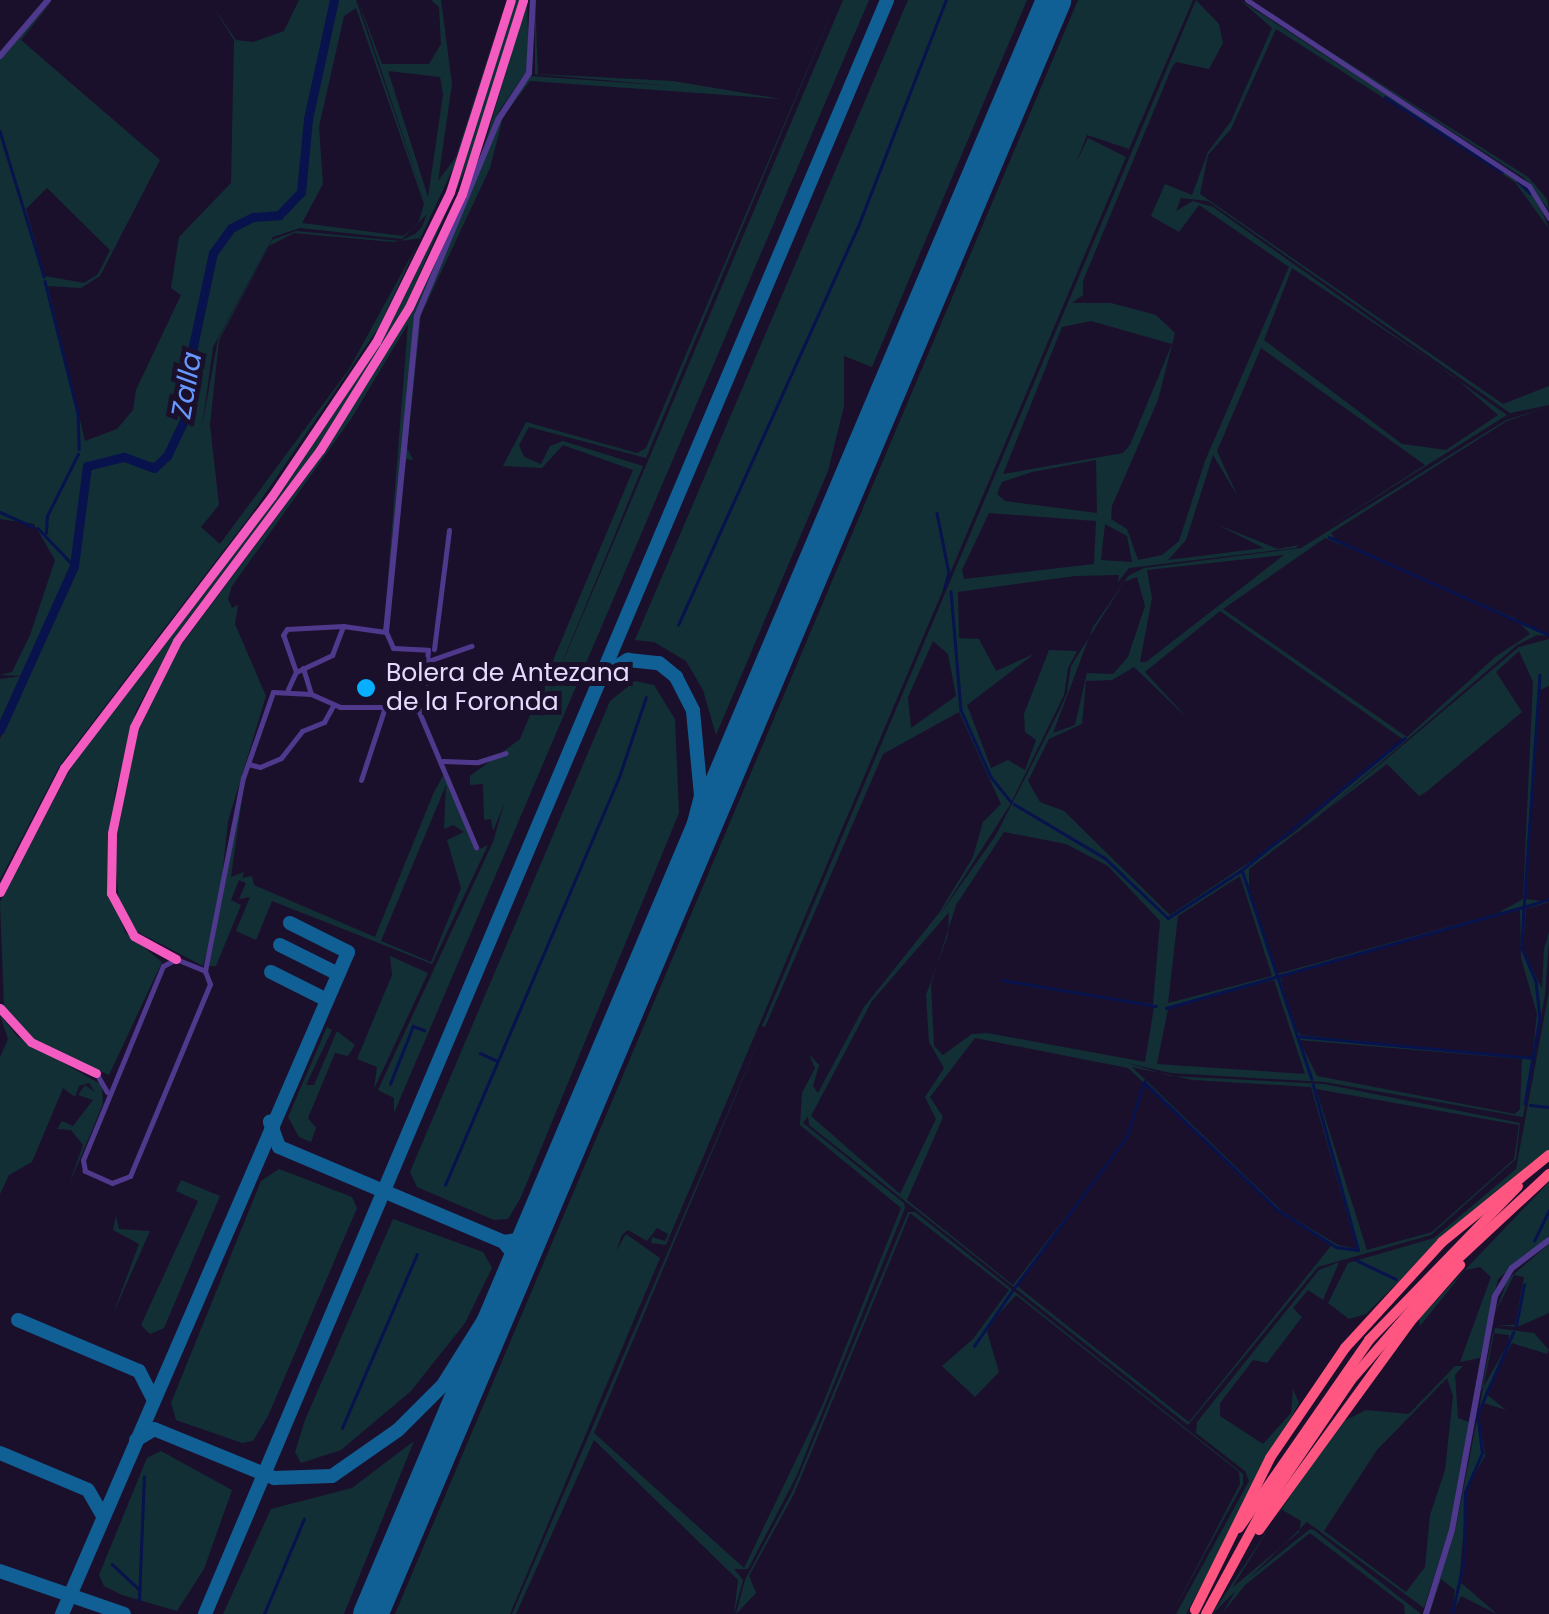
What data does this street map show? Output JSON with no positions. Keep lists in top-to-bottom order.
{
  "water": ["Zalla"],
  "places": ["Bolera de Antezana de la Foronda"]
}
